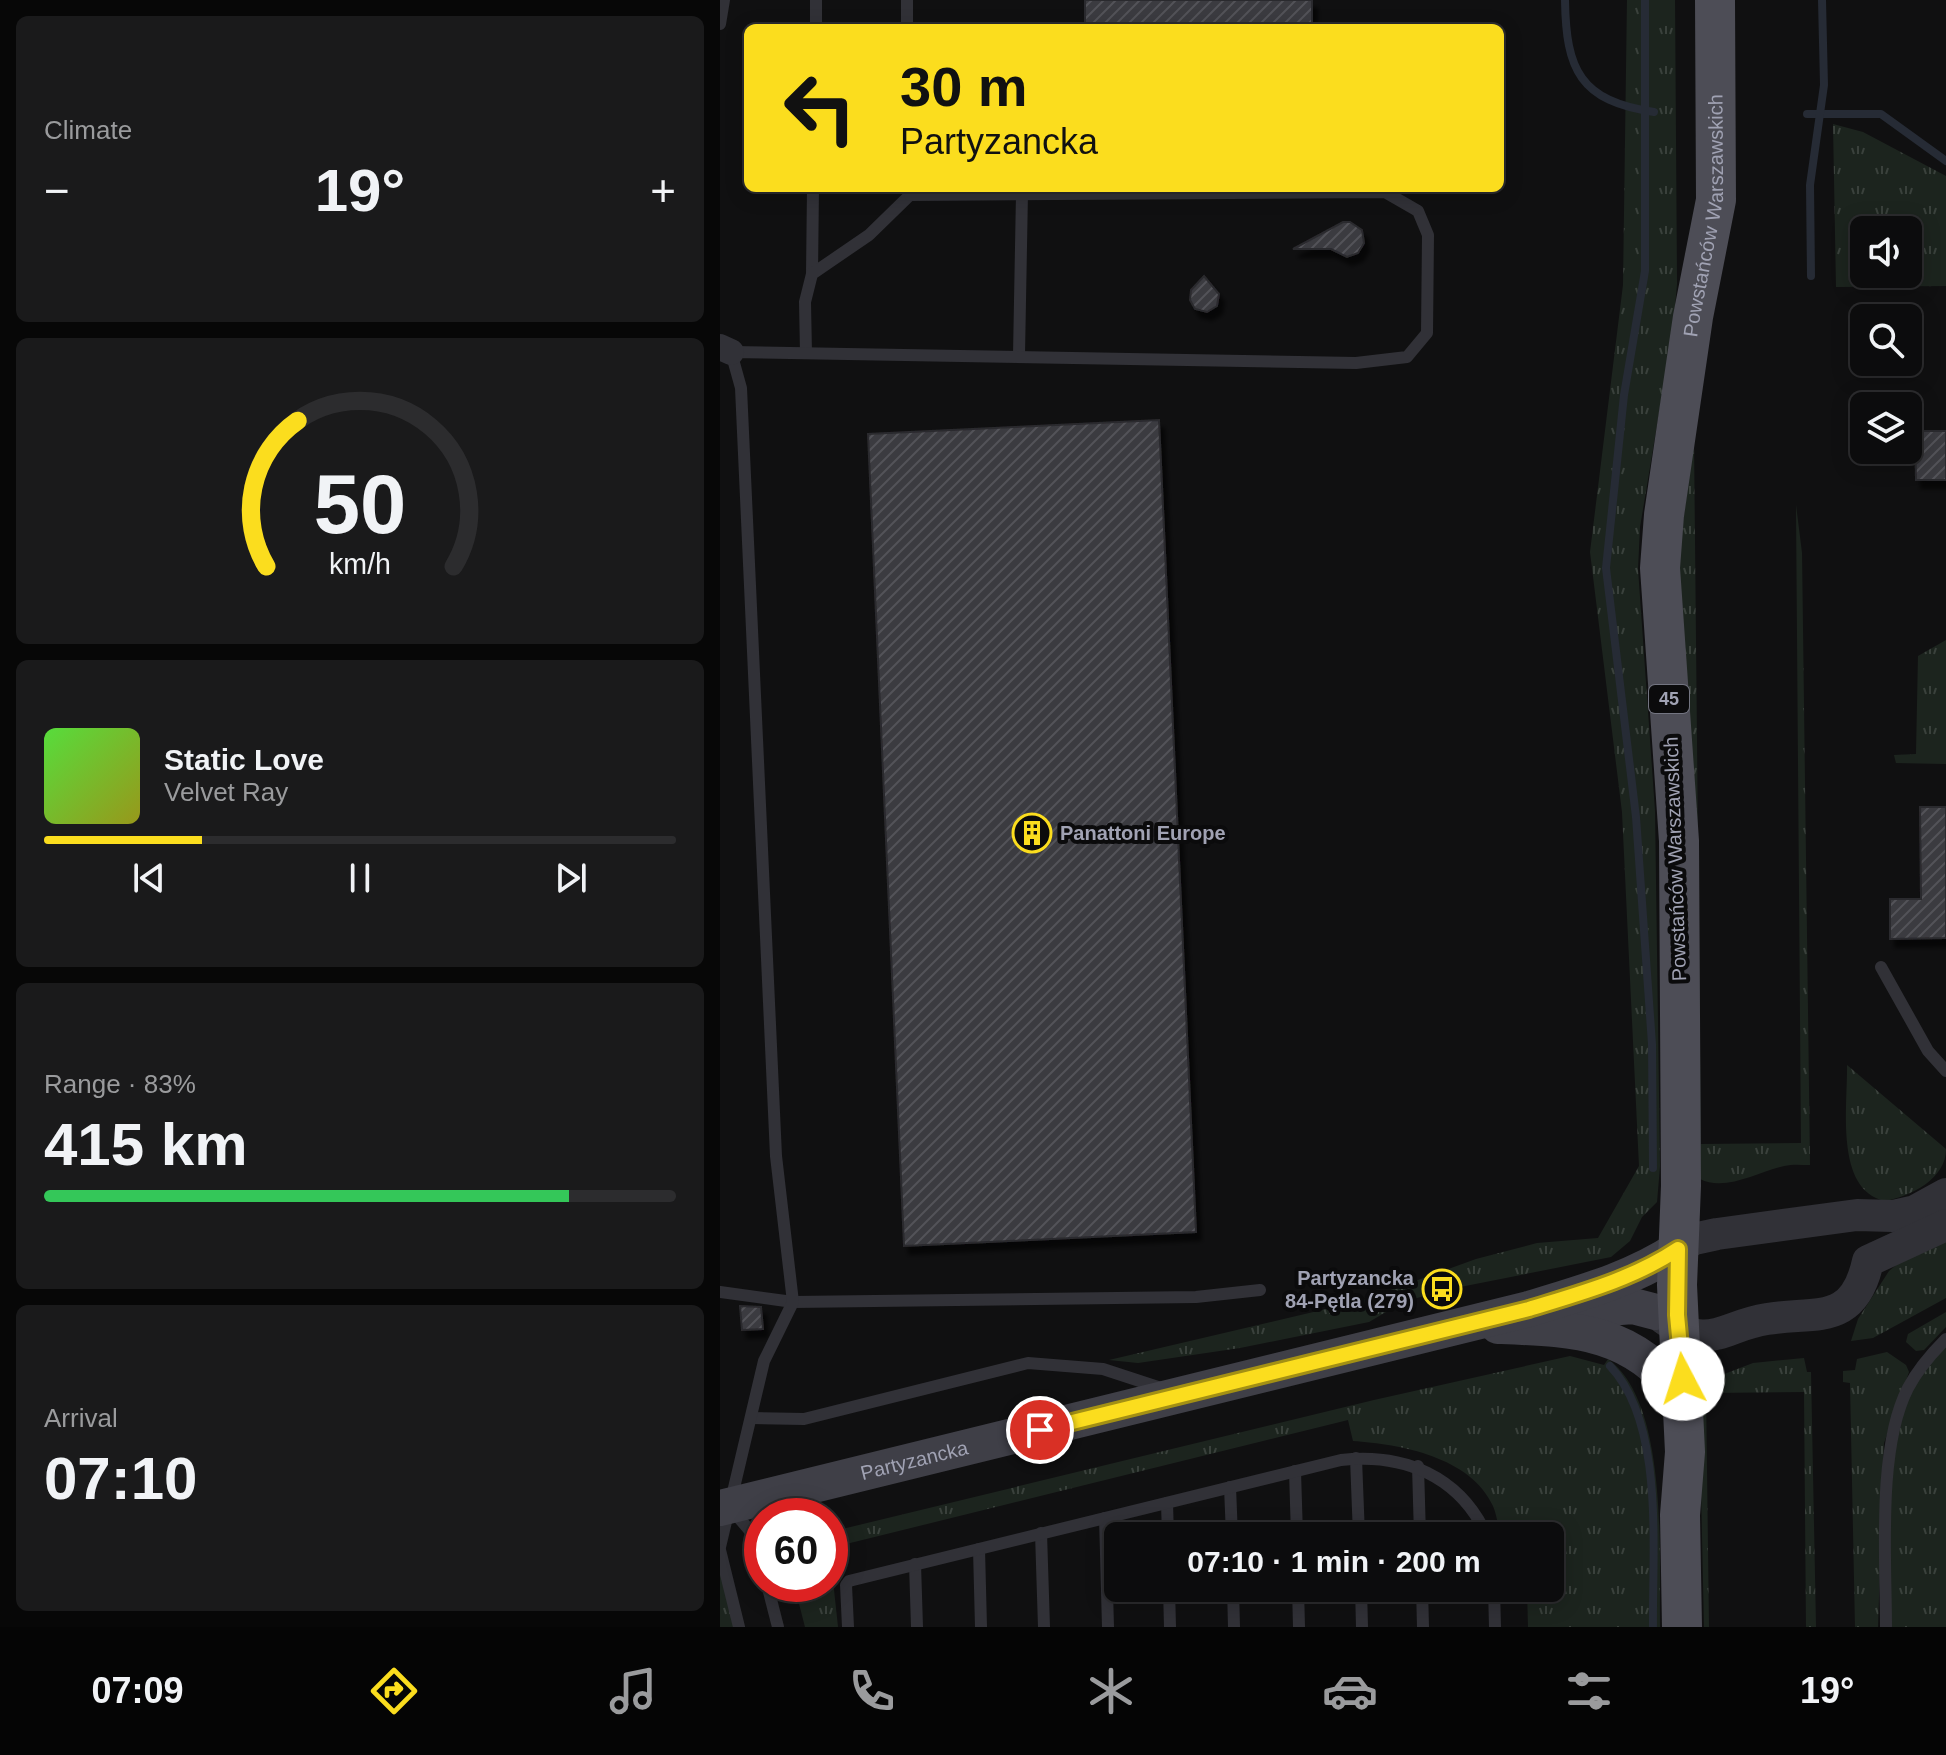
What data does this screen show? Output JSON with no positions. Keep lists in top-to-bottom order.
{
  "streets": {
    "main road": ["Powstańców Warszawskich", "45", "Partyzancka"]
  },
  "crossings": [
    ["Powstańców Warszawskich", "Partyzancka"]
  ],
  "places": {
    "building": ["Panattoni Europe"],
    "bus stop": ["Partyzancka 84-Pętla (279)"]
  },
  "page": {
    "tile": [
      "Climate",
      ["Range · 83%", "415 km"],
      ["Arrival", "07:10"]
    ],
    "turn": ["30 m", "Partyzancka"],
    "heat": ["−", "19°", "+"],
    "song": ["Static Love", "Velvet Ray"],
    "limit": "60",
    "trip": "07:10 · 1 min · 200 m",
    "tabs": ["07:09", "19°"],
    "gauge": ["50", "km/h"]
  }
}
